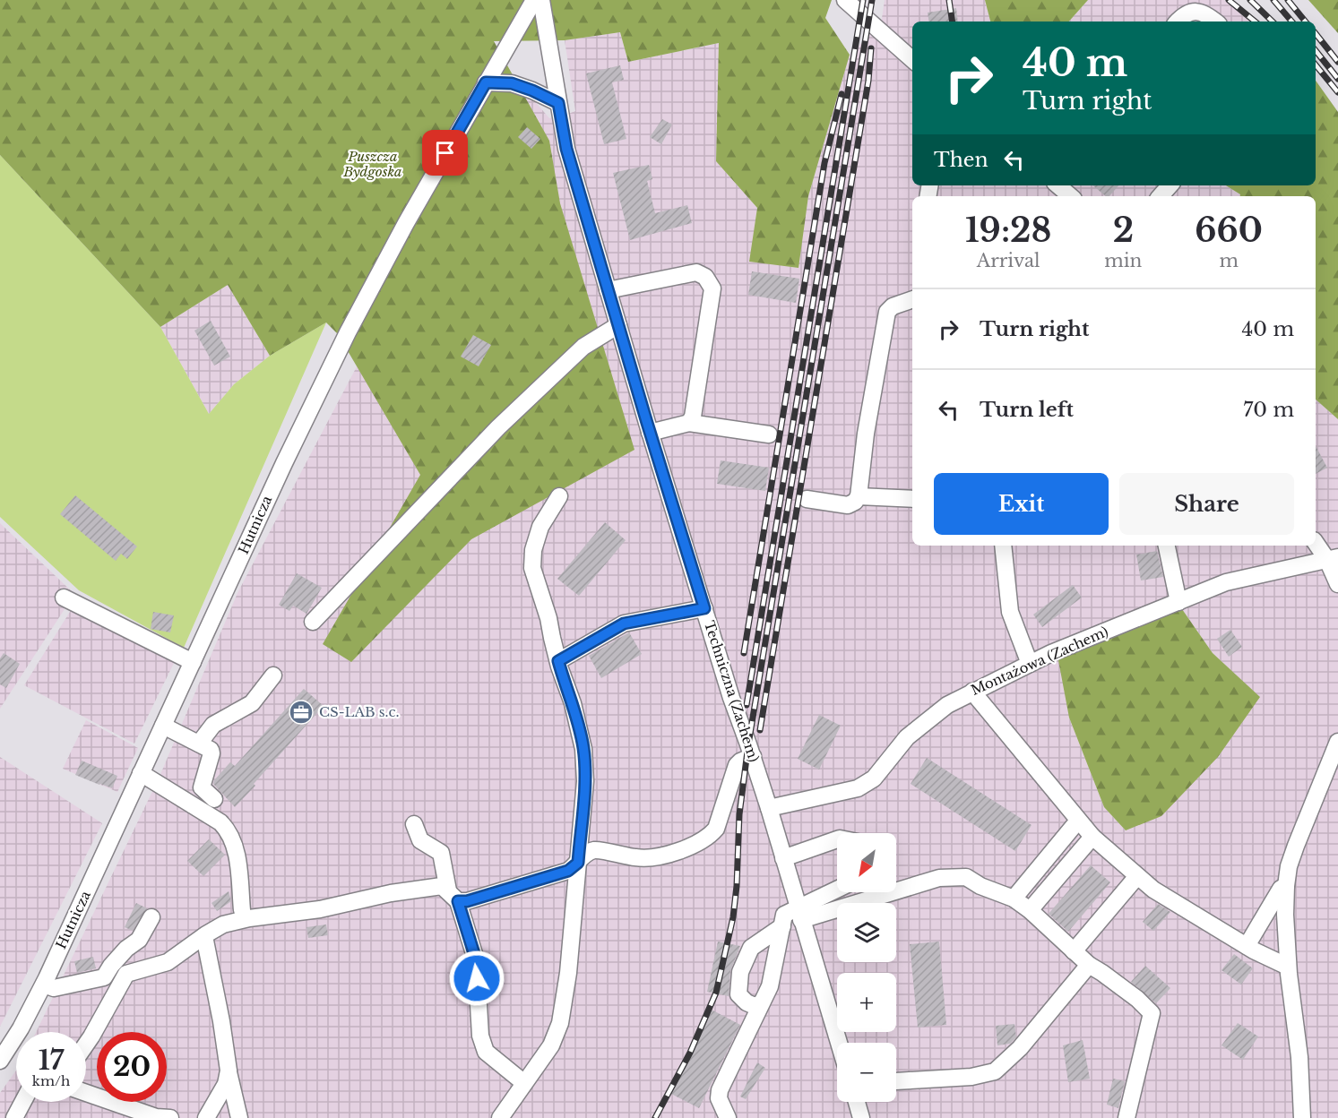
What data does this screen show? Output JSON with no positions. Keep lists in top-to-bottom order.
{
  "streets": {
    "street": ["Hutnicza", "Montażowa (Zachem)", "Techniczna (Zachem)"]
  },
  "crossings": [
    ["Montażowa (Zachem)", "Techniczna (Zachem)"]
  ],
  "parks": ["Puszcza Bydgoska"],
  "places": {
    "office": ["CS-LAB s.c."]
  },
  "north": "bottom left",
  "page": {
    "turn": ["40 m", "Turn right"],
    "then": "Then",
    "eta": [
      "19:28",
      "Arrival",
      "2",
      "min",
      "660",
      "m"
    ],
    "list": [
      {
        "name": "Turn right",
        "value": "40 m"
      },
      {
        "name": "Turn left",
        "value": "70 m"
      }
    ],
    "buttons": ["Exit", "Share"],
    "map_buttons": ["+", "−"],
    "speed": "17 km/h",
    "limit": "20"
  }
}
